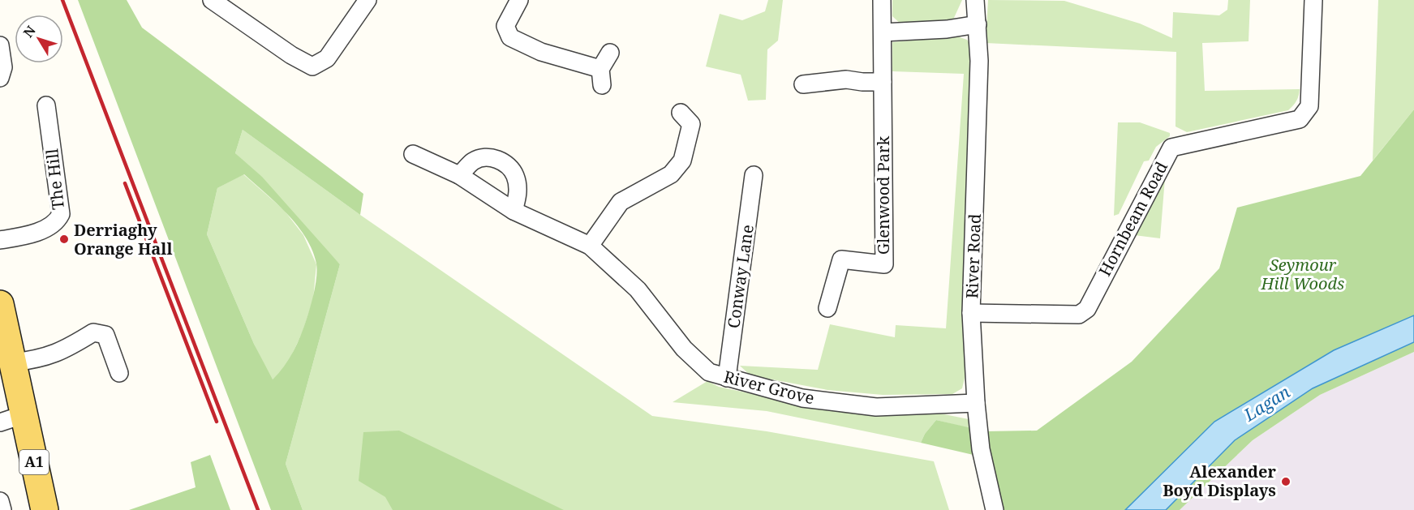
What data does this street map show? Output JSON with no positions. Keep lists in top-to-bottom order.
{
  "streets": {
    "main road": ["A1"],
    "street": [
      "The Hill",
      "Glenwood Park",
      "Hornbeam Road",
      "River Road",
      "Conway Lane",
      "River Grove"
    ]
  },
  "crossings": [
    ["Hornbeam Road", "River Road"],
    ["River Road", "River Grove"],
    ["Conway Lane", "River Grove"]
  ],
  "water": ["Lagan"],
  "parks": ["Seymour Hill Woods"],
  "places": ["Derriaghy Orange Hall", "Alexander Boyd Displays"],
  "north": "top left"
}
